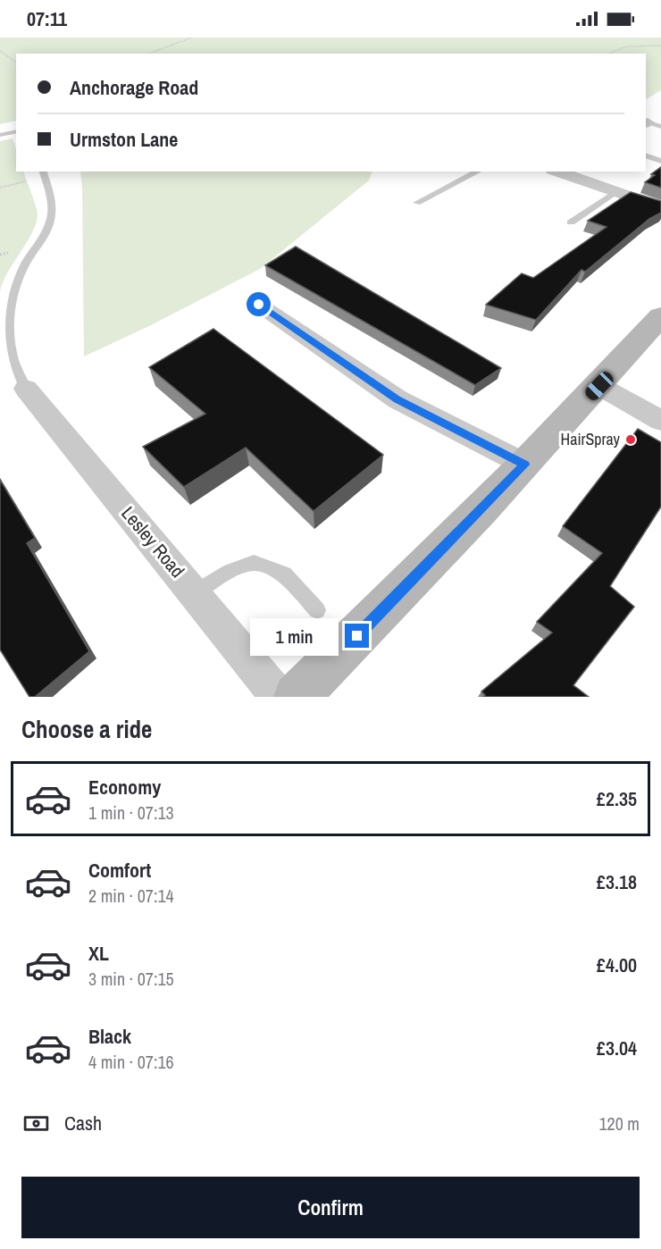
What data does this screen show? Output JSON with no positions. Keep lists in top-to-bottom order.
{
  "streets": {
    "street": ["Lesley Road"]
  },
  "places": ["HairSpray"],
  "page": {
    "status": "07:11",
    "banner": ["Anchorage Road", "Urmston Lane"],
    "bubble": "1 min",
    "heading": "Choose a ride",
    "list": [
      {
        "name": "Economy",
        "note": "1 min · 07:13",
        "value": "£2.35"
      },
      {
        "name": "Comfort",
        "note": "2 min · 07:14",
        "value": "£3.18"
      },
      {
        "name": "XL",
        "note": "3 min · 07:15",
        "value": "£4.00"
      },
      {
        "name": "Black",
        "note": "4 min · 07:16",
        "value": "£3.04"
      }
    ],
    "pay": ["Cash", "120 m"],
    "buttons": "Confirm"
  }
}
